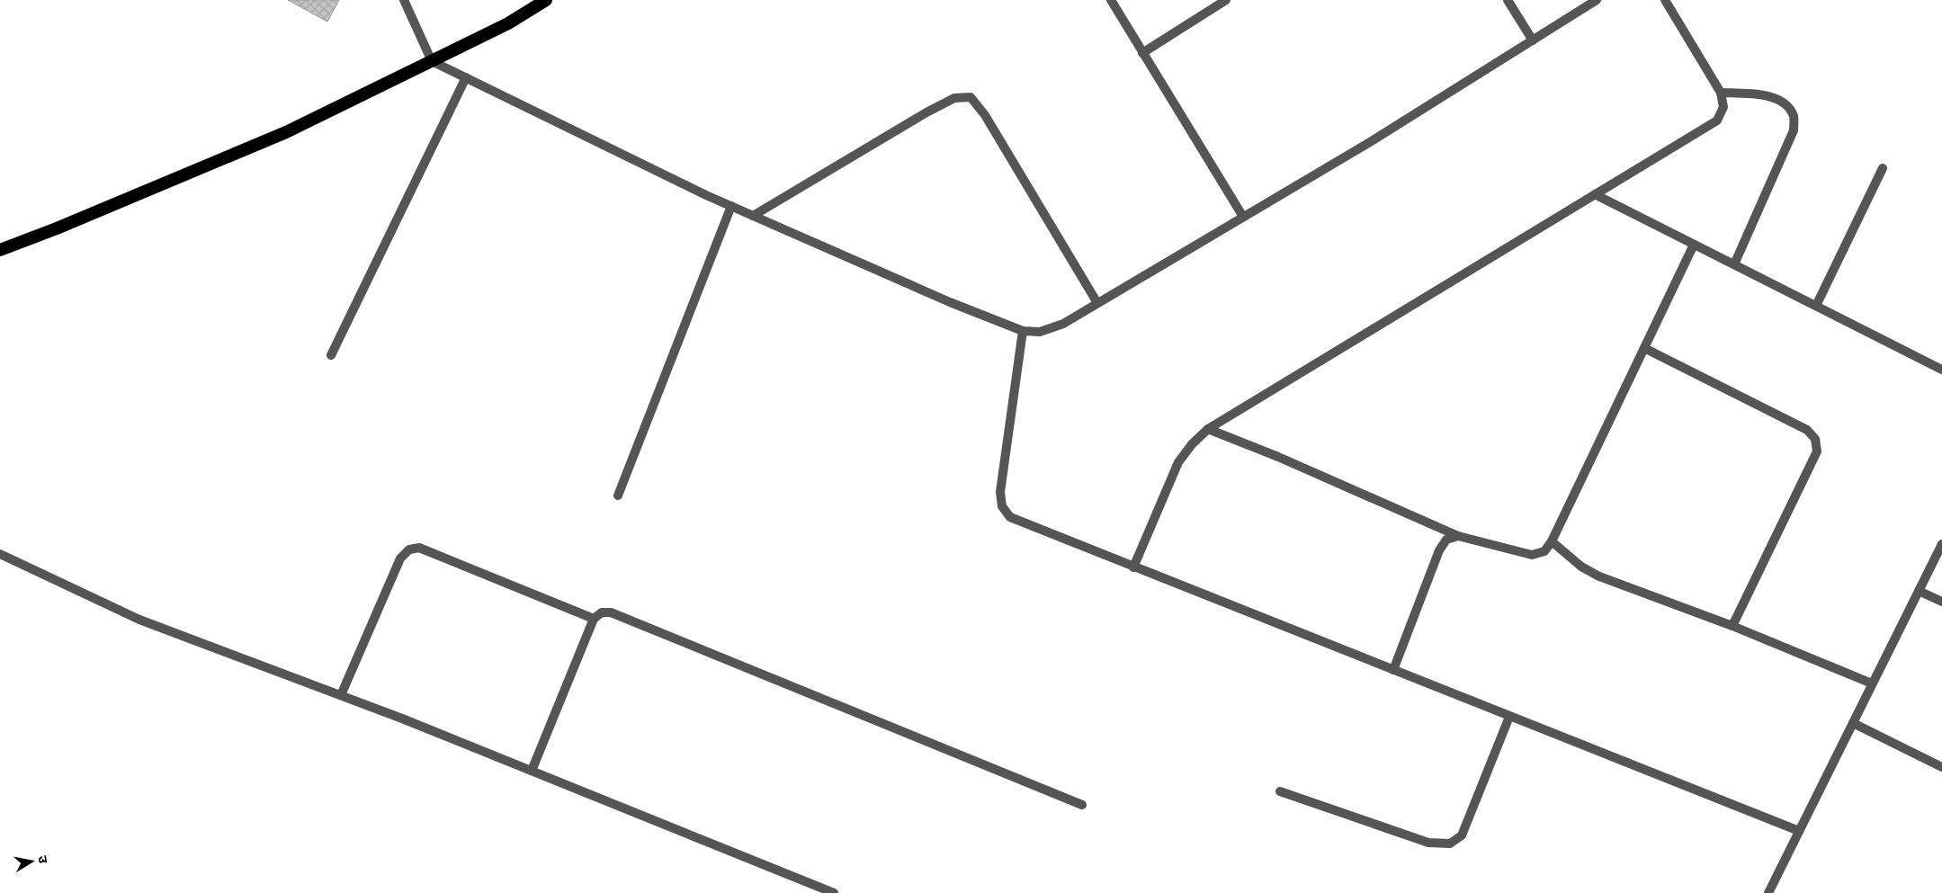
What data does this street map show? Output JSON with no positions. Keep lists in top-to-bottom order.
{
  "north": "right"
}
